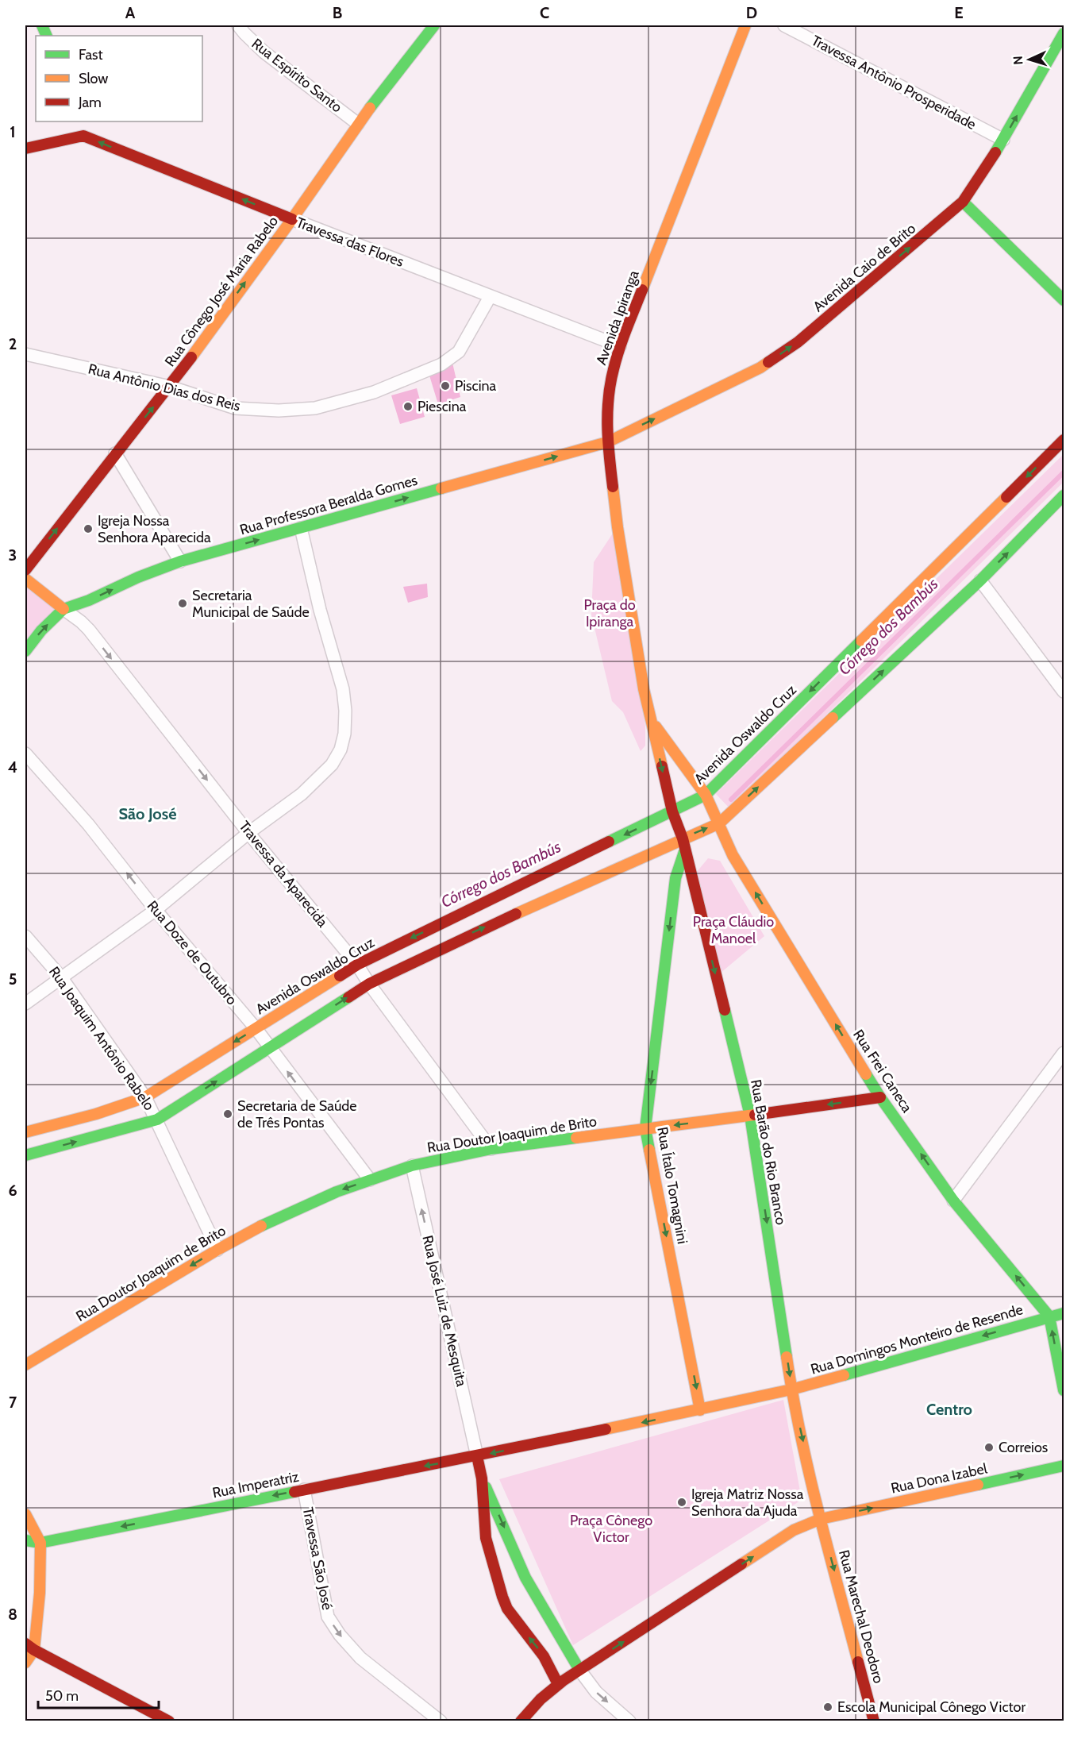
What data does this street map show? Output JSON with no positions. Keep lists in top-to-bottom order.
{
  "streets": {
    "street": [
      "Rua Espírito Santo",
      "Travessa Antônio Prosperidade",
      "Travessa das Flores",
      "Avenida Caio de Brito",
      "Rua Cônego José Maria Rabelo",
      "Avenida Ipiranga",
      "Rua Antônio Dias dos Reis",
      "Rua Professora Beralda Gomes",
      "Avenida Oswaldo Cruz",
      "Travessa da Aparecida",
      "Rua Doze de Outubro",
      "Rua Joaquim Antônio Rabelo",
      "Rua Frei Caneca",
      "Rua Doutor Joaquim de Brito",
      "Rua Barão do Rio Branco",
      "Rua Ítalo Tomagnini",
      "Rua José Luiz de Mesquita",
      "Rua Domingos Monteiro de Resende",
      "Rua Dona Izabel",
      "Rua Imperatriz",
      "Travessa São José",
      "Rua Marechal Deodoro"
    ]
  },
  "crossings": [
    ["Rua Espírito Santo", "Rua Cônego José Maria Rabelo"],
    ["Travessa Antônio Prosperidade", "Avenida Caio de Brito"],
    ["Travessa das Flores", "Rua Cônego José Maria Rabelo"],
    ["Travessa das Flores", "Avenida Ipiranga"],
    ["Travessa das Flores", "Rua Antônio Dias dos Reis"],
    ["Avenida Caio de Brito", "Avenida Ipiranga"],
    ["Avenida Caio de Brito", "Rua Professora Beralda Gomes"],
    ["Rua Cônego José Maria Rabelo", "Rua Antônio Dias dos Reis"],
    ["Avenida Ipiranga", "Rua Professora Beralda Gomes"],
    ["Avenida Ipiranga", "Avenida Oswaldo Cruz"],
    ["Avenida Ipiranga", "Rua Frei Caneca"],
    ["Avenida Ipiranga", "Rua Barão do Rio Branco"],
    ["Rua Professora Beralda Gomes", "Travessa da Aparecida"],
    ["Avenida Oswaldo Cruz", "Travessa da Aparecida"],
    ["Avenida Oswaldo Cruz", "Rua Doze de Outubro"],
    ["Avenida Oswaldo Cruz", "Rua Joaquim Antônio Rabelo"],
    ["Avenida Oswaldo Cruz", "Rua Frei Caneca"],
    ["Travessa da Aparecida", "Rua Doutor Joaquim de Brito"],
    ["Rua Doze de Outubro", "Rua Doutor Joaquim de Brito"],
    ["Rua Joaquim Antônio Rabelo", "Rua Doutor Joaquim de Brito"],
    ["Rua Frei Caneca", "Rua Doutor Joaquim de Brito"],
    ["Rua Frei Caneca", "Rua Domingos Monteiro de Resende"],
    ["Rua Doutor Joaquim de Brito", "Rua Barão do Rio Branco"],
    ["Rua Doutor Joaquim de Brito", "Rua Ítalo Tomagnini"],
    ["Rua Doutor Joaquim de Brito", "Rua José Luiz de Mesquita"],
    ["Rua Barão do Rio Branco", "Rua Ítalo Tomagnini"],
    ["Rua Barão do Rio Branco", "Rua Domingos Monteiro de Resende"],
    ["Rua José Luiz de Mesquita", "Rua Imperatriz"],
    ["Rua Dona Izabel", "Rua Marechal Deodoro"],
    ["Rua Imperatriz", "Travessa São José"]
  ],
  "one_way": [
    "Travessa das Flores",
    "Avenida Caio de Brito",
    "Rua Cônego José Maria Rabelo",
    "Rua Professora Beralda Gomes",
    "Travessa da Aparecida",
    "Rua Doze de Outubro",
    "Rua Frei Caneca",
    "Rua Doutor Joaquim de Brito",
    "Rua Barão do Rio Branco",
    "Rua Ítalo Tomagnini",
    "Rua José Luiz de Mesquita",
    "Rua Domingos Monteiro de Resende",
    "Rua Dona Izabel",
    "Rua Imperatriz",
    "Travessa São José",
    "Rua Marechal Deodoro"
  ],
  "districts": ["São José", "Centro"],
  "water": ["Córrego dos Bambús"],
  "parks": ["Praça do Ipiranga", "Praça Cláudio Manoel", "Praça Cônego Victor"],
  "places": [
    "Piscina",
    "Piescina",
    "Igreja Nossa Senhora Aparecida",
    "Secretaria Municipal de Saúde",
    "Secretaria de Saúde de Três Pontas",
    "Correios",
    "Igreja Matriz Nossa Senhora da Ajuda",
    "Escola Municipal Cônego Victor"
  ],
  "legend": ["Fast", "Slow", "Jam"],
  "scale_bar": "50 m",
  "north": "left",
  "grid": {
    "columns": [
      "A",
      "B",
      "C",
      "D",
      "E"
    ],
    "rows": [
      "1",
      "2",
      "3",
      "4",
      "5",
      "6",
      "7",
      "8"
    ]
  }
}
